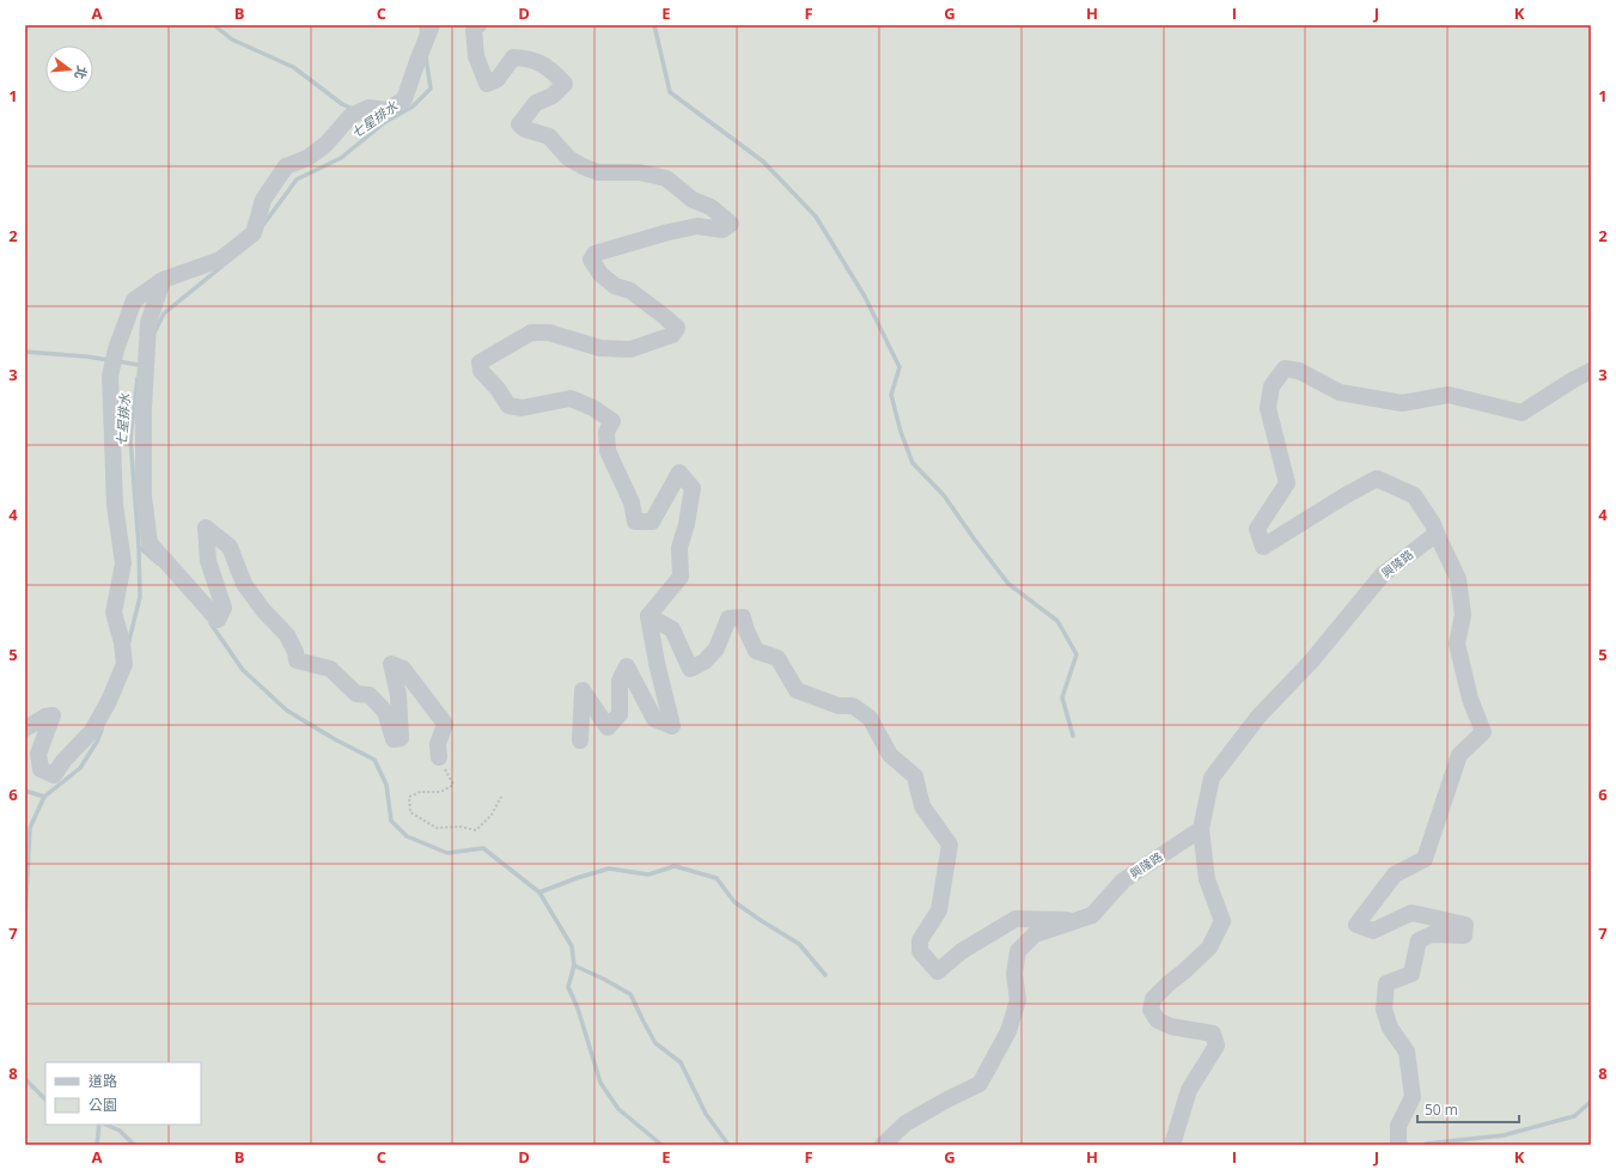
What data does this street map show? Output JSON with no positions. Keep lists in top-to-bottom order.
{
  "streets": {
    "street": ["興隆路"]
  },
  "water": ["七星排水"],
  "legend": ["道路", "公園"],
  "scale_bar": "50 m",
  "north": "right",
  "grid": {
    "columns": [
      "A",
      "B",
      "C",
      "D",
      "E",
      "F",
      "G",
      "H",
      "I",
      "J",
      "K"
    ],
    "rows": [
      "1",
      "2",
      "3",
      "4",
      "5",
      "6",
      "7",
      "8"
    ]
  }
}
